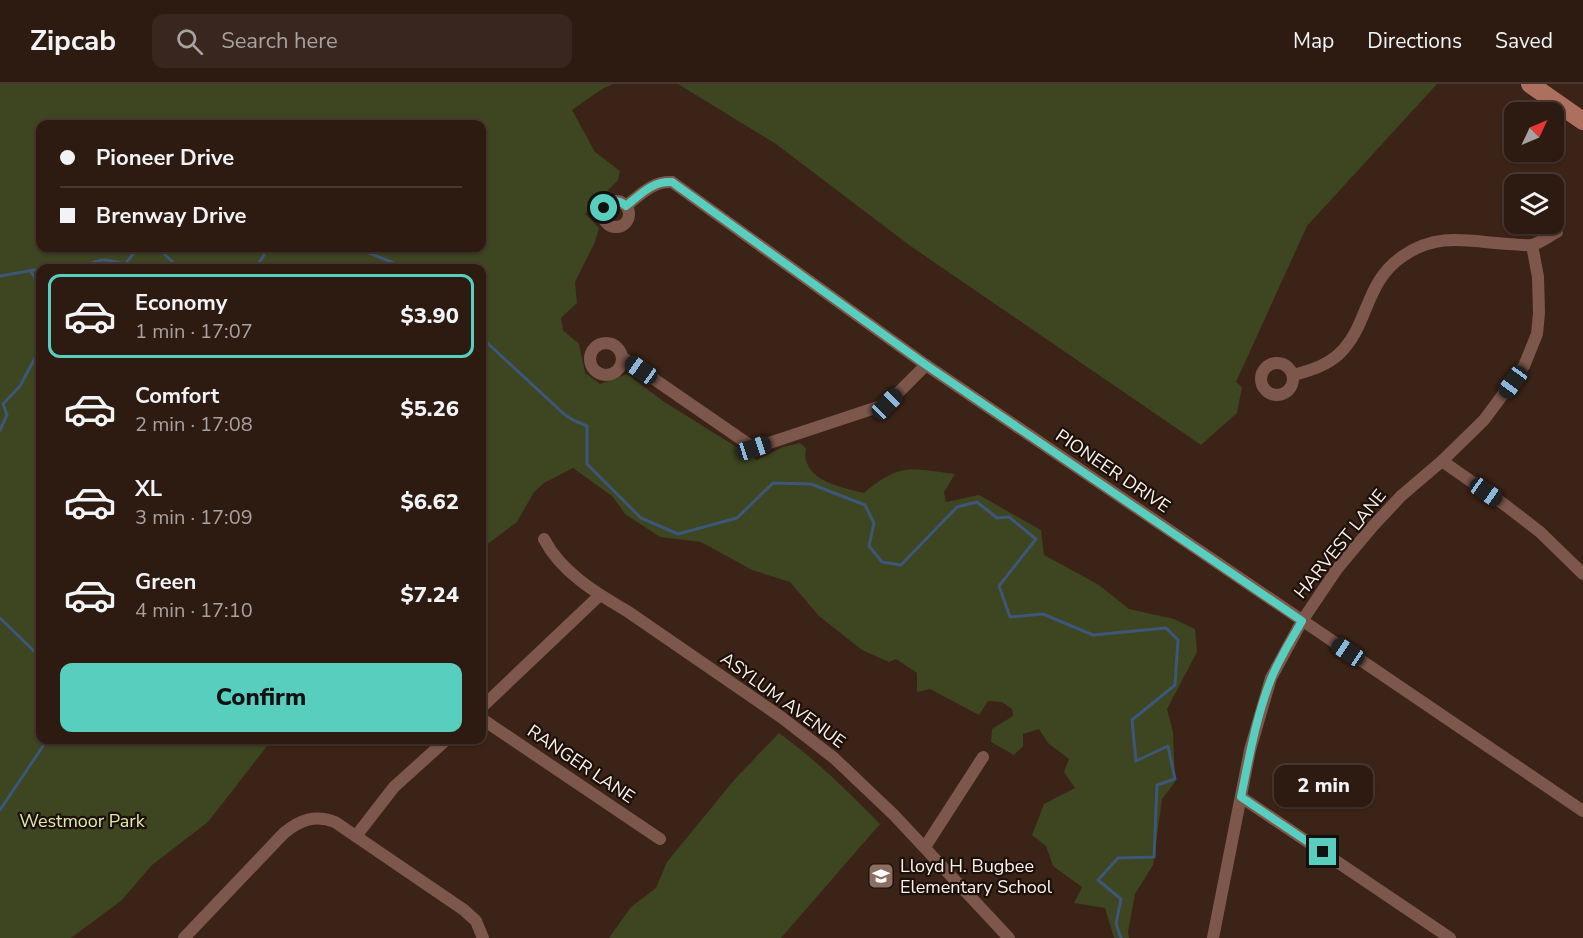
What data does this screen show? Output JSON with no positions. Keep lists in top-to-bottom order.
{
  "streets": {
    "street": [
      "PIONEER DRIVE",
      "HARVEST LANE",
      "ASYLUM AVENUE",
      "RANGER LANE"
    ]
  },
  "crossings": [
    ["PIONEER DRIVE", "HARVEST LANE"]
  ],
  "parks": ["Westmoor Park"],
  "places": {
    "school or university": ["Lloyd H. Bugbee Elementary School"]
  },
  "north": "top right",
  "page": {
    "header": "Zipcab",
    "search": "Search here",
    "nav": ["Map", "Directions", "Saved"],
    "banner": ["Pioneer Drive", "Brenway Drive"],
    "list": [
      {
        "name": "Economy",
        "note": "1 min · 17:07",
        "value": "$3.90"
      },
      {
        "name": "Comfort",
        "note": "2 min · 17:08",
        "value": "$5.26"
      },
      {
        "name": "XL",
        "note": "3 min · 17:09",
        "value": "$6.62"
      },
      {
        "name": "Green",
        "note": "4 min · 17:10",
        "value": "$7.24"
      }
    ],
    "buttons": "Confirm",
    "bubble": "2 min"
  }
}
